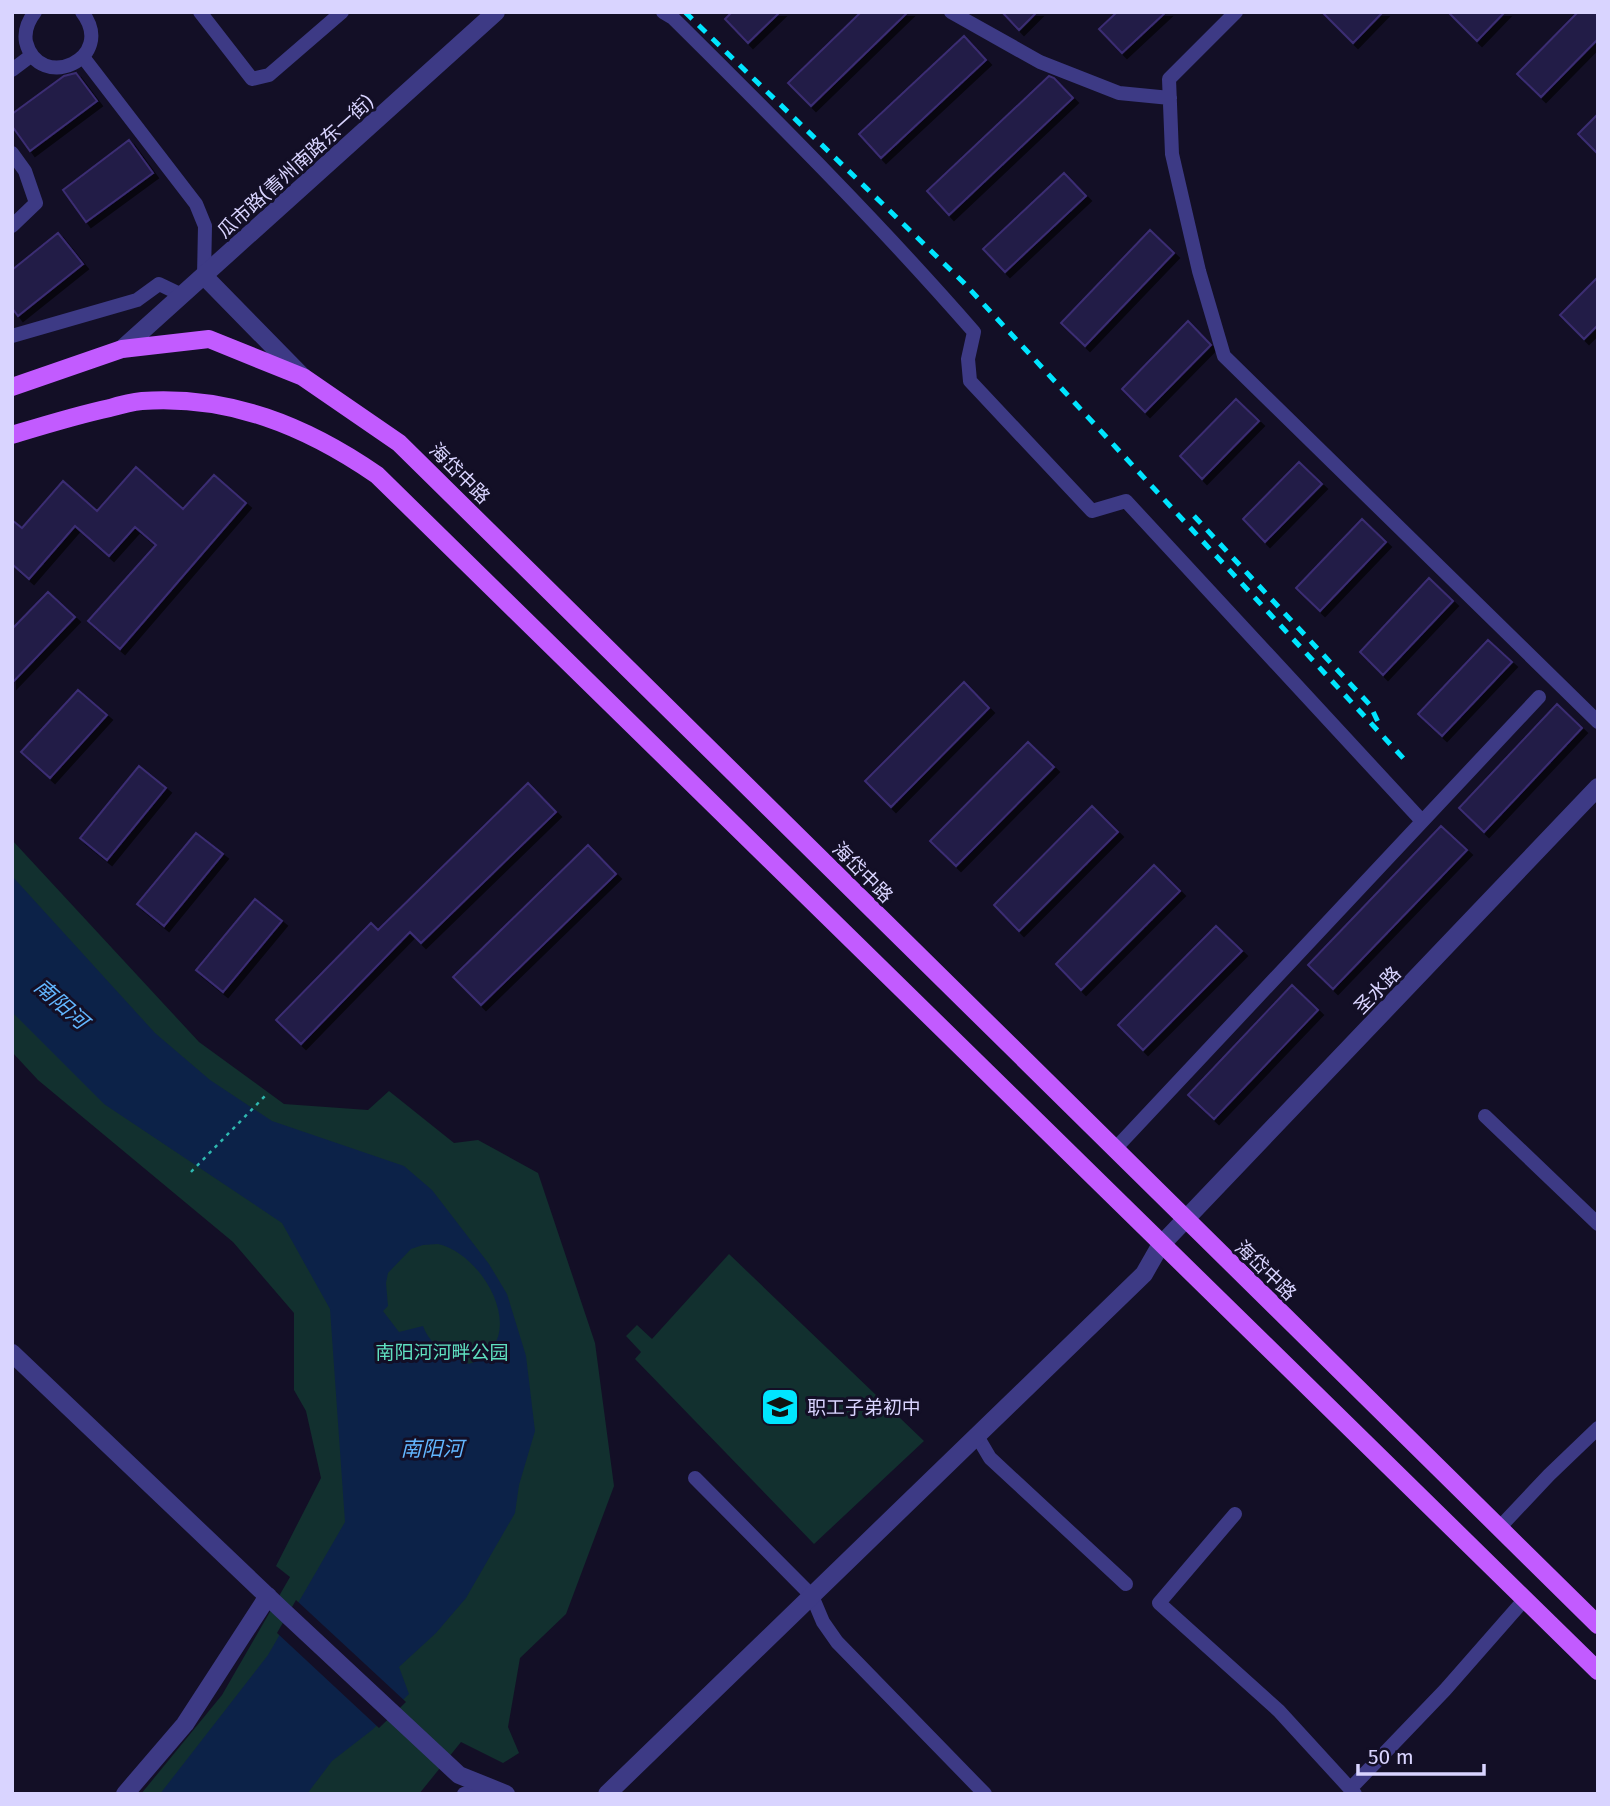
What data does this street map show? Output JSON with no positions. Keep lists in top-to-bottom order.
{
  "streets": {
    "main road": ["海岱中路"],
    "street": ["瓜市路(青州南路东一街)", "圣水路"]
  },
  "crossings": [
    ["瓜市路(青州南路东一街)", "海岱中路"],
    ["海岱中路", "圣水路"]
  ],
  "water": ["南阳河"],
  "parks": ["南阳河河畔公园"],
  "places": {
    "school or university": ["职工子弟初中"]
  },
  "scale_bar": "50 m"
}
